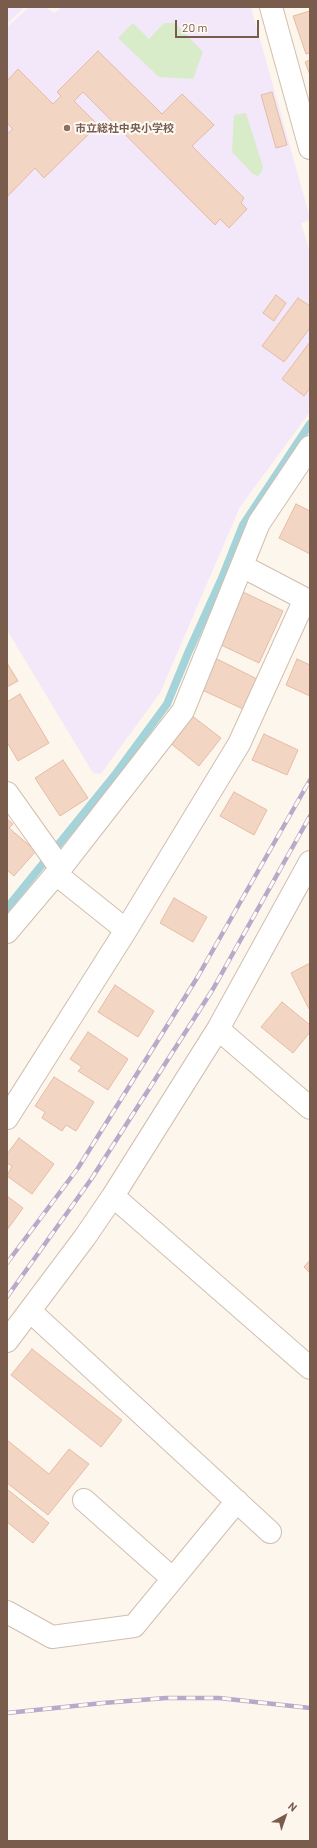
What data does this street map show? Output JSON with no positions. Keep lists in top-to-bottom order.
{
  "places": ["市立総社中央小学校"],
  "scale_bar": "20 m",
  "north": "top right"
}
